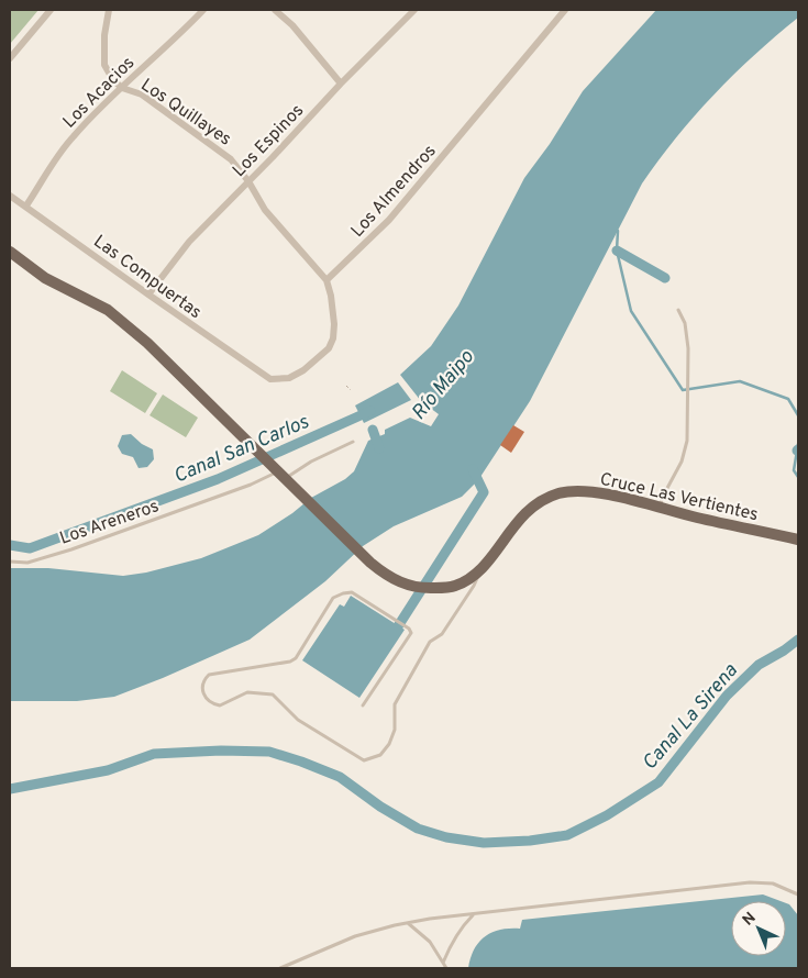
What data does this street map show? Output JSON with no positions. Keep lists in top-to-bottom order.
{
  "streets": {
    "main road": ["Cruce Las Vertientes"],
    "street": [
      "Los Acacios",
      "Los Quillayes",
      "Los Espinos",
      "Los Almendros",
      "Las Compuertas"
    ],
    "lane": ["Los Areneros"]
  },
  "crossings": [
    ["Los Acacios", "Los Quillayes"],
    ["Los Acacios", "Las Compuertas"],
    ["Los Quillayes", "Los Espinos"],
    ["Los Quillayes", "Los Almendros"],
    ["Los Quillayes", "Las Compuertas"],
    ["Los Espinos", "Las Compuertas"],
    ["Los Almendros", "Las Compuertas"],
    ["Cruce Las Vertientes", "Los Areneros"]
  ],
  "water": ["Río Maipo", "Canal San Carlos", "Canal La Sirena"],
  "north": "top left"
}
